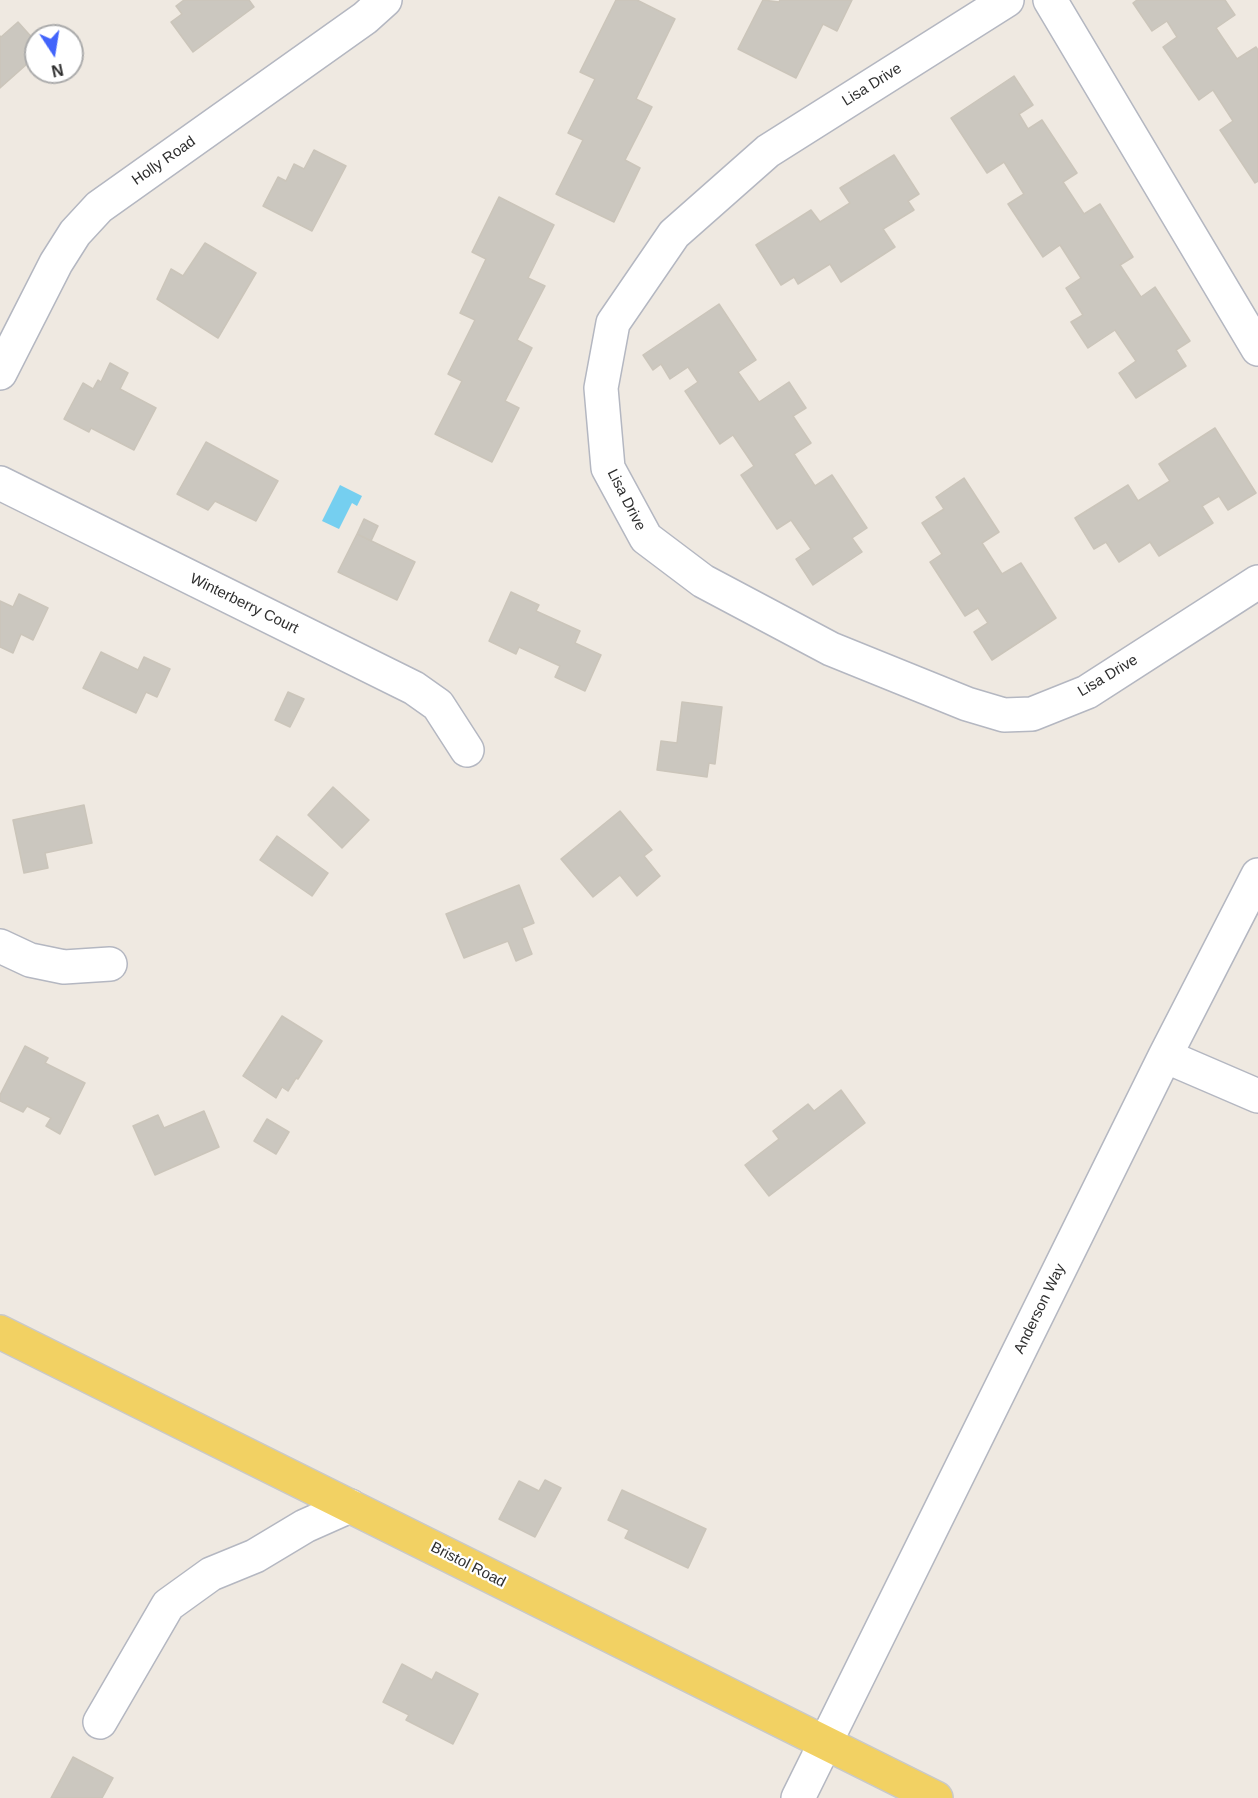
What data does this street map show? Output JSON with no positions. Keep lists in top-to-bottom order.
{
  "streets": {
    "main road": ["Bristol Road"],
    "street": [
      "Lisa Drive",
      "Holly Road",
      "Winterberry Court",
      "Anderson Way"
    ]
  },
  "crossings": [
    ["Anderson Way", "Bristol Road"]
  ],
  "north": "bottom"
}
